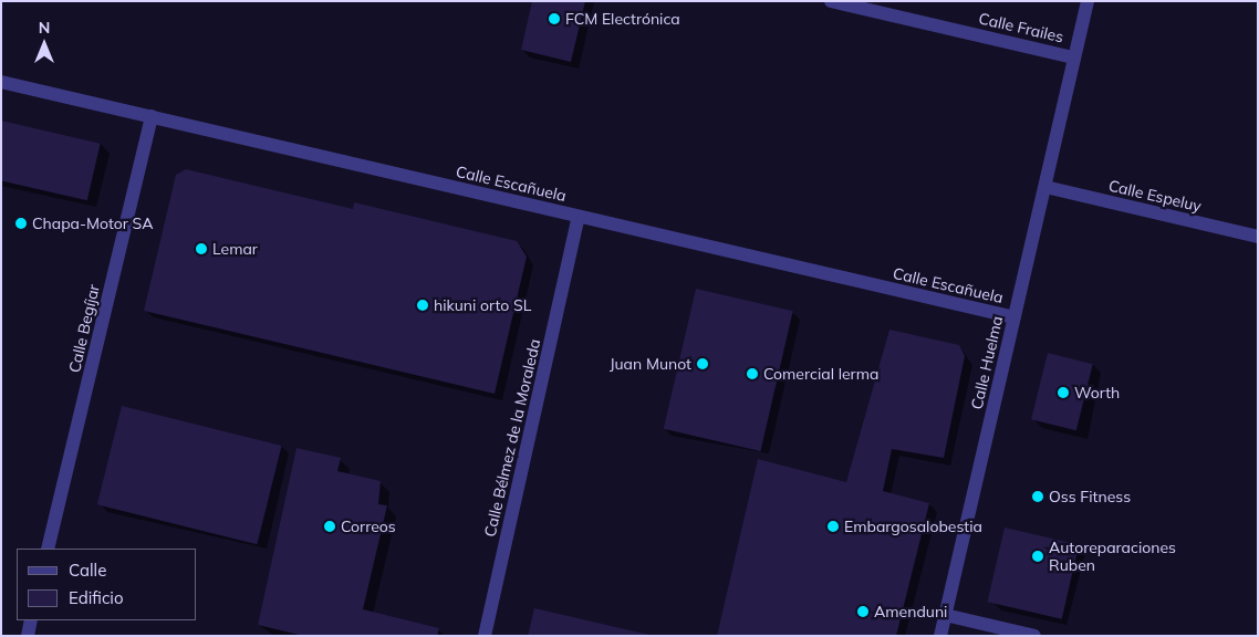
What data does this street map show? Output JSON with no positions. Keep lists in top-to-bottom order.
{
  "streets": {
    "street": [
      "Calle Frailes",
      "Calle Escañuela",
      "Calle Espeluy",
      "Calle Begíjar",
      "Calle Huelma",
      "Calle Bélmez de la Moraleda"
    ]
  },
  "crossings": [
    ["Calle Frailes", "Calle Huelma"],
    ["Calle Escañuela", "Calle Begíjar"],
    ["Calle Escañuela", "Calle Huelma"],
    ["Calle Escañuela", "Calle Bélmez de la Moraleda"],
    ["Calle Espeluy", "Calle Huelma"]
  ],
  "places": [
    "FCM Electrónica",
    "Chapa-Motor SA",
    "Lemar",
    "hikuni orto SL",
    "Juan Munot",
    "Comercial lerma",
    "Worth",
    "Oss Fitness",
    "Correos",
    "Embargosalobestia",
    "Autoreparaciones Ruben",
    "Amenduni"
  ],
  "legend": ["Calle", "Edificio"],
  "north": "top"
}
